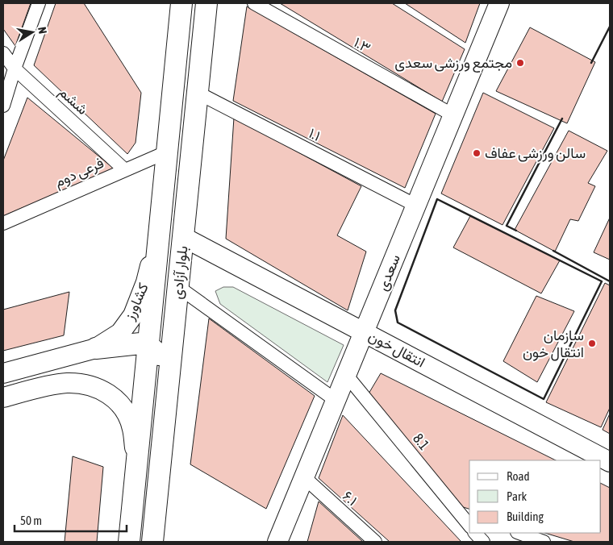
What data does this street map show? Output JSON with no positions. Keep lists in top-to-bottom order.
{
  "streets": {
    "main road": [
      "بلوار آزادی",
      "سعدی",
      "کشاورز",
      "انتقال خون"
    ],
    "street": [
      "۱.۳",
      "ششم",
      "۱.۱",
      "فرعی دوم",
      "8.1",
      "۶.۱"
    ]
  },
  "crossings": [
    ["۱.۳", "سعدی"],
    ["ششم", "فرعی دوم"],
    ["۱.۱", "بلوار آزادی"],
    ["۱.۱", "سعدی"],
    ["فرعی دوم", "بلوار آزادی"],
    ["بلوار آزادی", "کشاورز"],
    ["بلوار آزادی", "انتقال خون"],
    ["سعدی", "انتقال خون"],
    ["سعدی", "8.1"],
    ["سعدی", "۶.۱"]
  ],
  "places": ["مجتمع ورزشی سعدی", "سالن ورزشی عفاف", "سازمان انتقال خون"],
  "legend": ["Road", "Park", "Building"],
  "scale_bar": "50 m",
  "north": "right"
}
